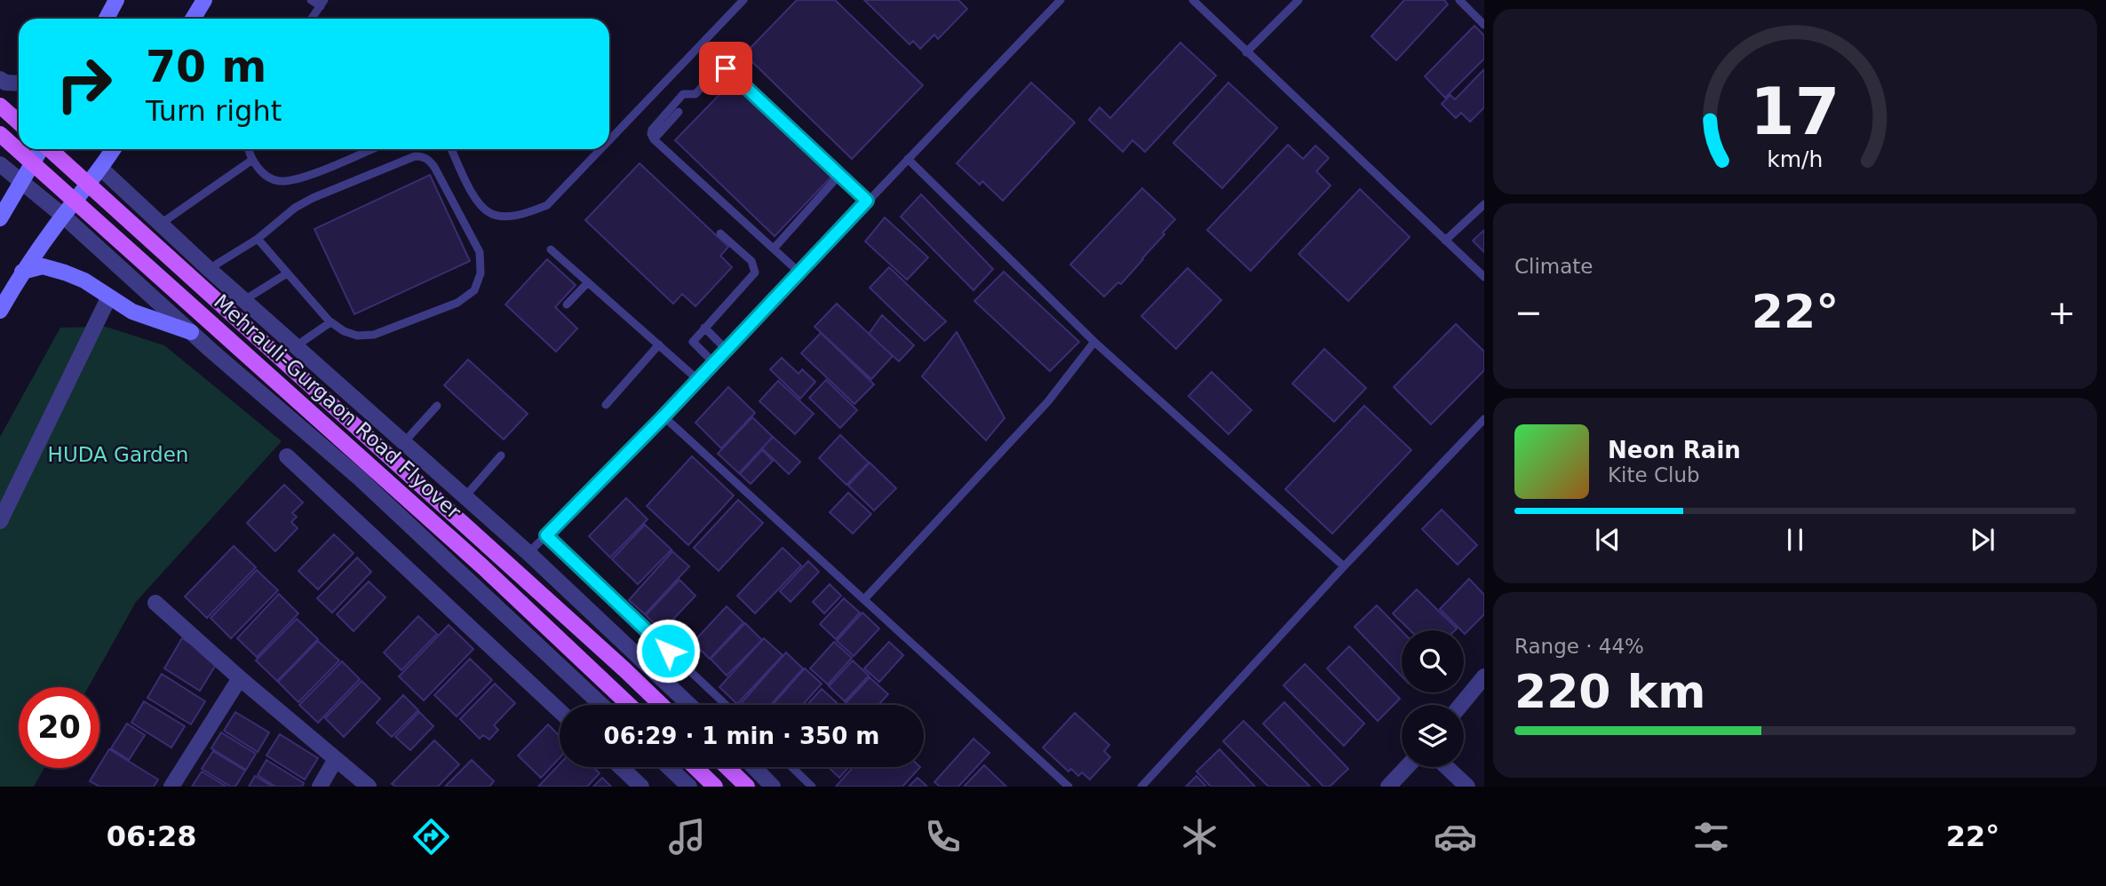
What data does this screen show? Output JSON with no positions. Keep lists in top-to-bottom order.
{
  "streets": {
    "main road": ["Mehrauli-Gurgaon Road Flyover"]
  },
  "parks": ["HUDA Garden"],
  "page": {
    "turn": ["70 m", "Turn right"],
    "tile": [
      "Climate",
      ["Range · 44%", "220 km"]
    ],
    "heat": ["−", "22°", "+"],
    "song": ["Neon Rain", "Kite Club"],
    "limit": "20",
    "trip": "06:29 · 1 min · 350 m",
    "tabs": ["06:28", "22°"],
    "gauge": ["17", "km/h"]
  }
}
